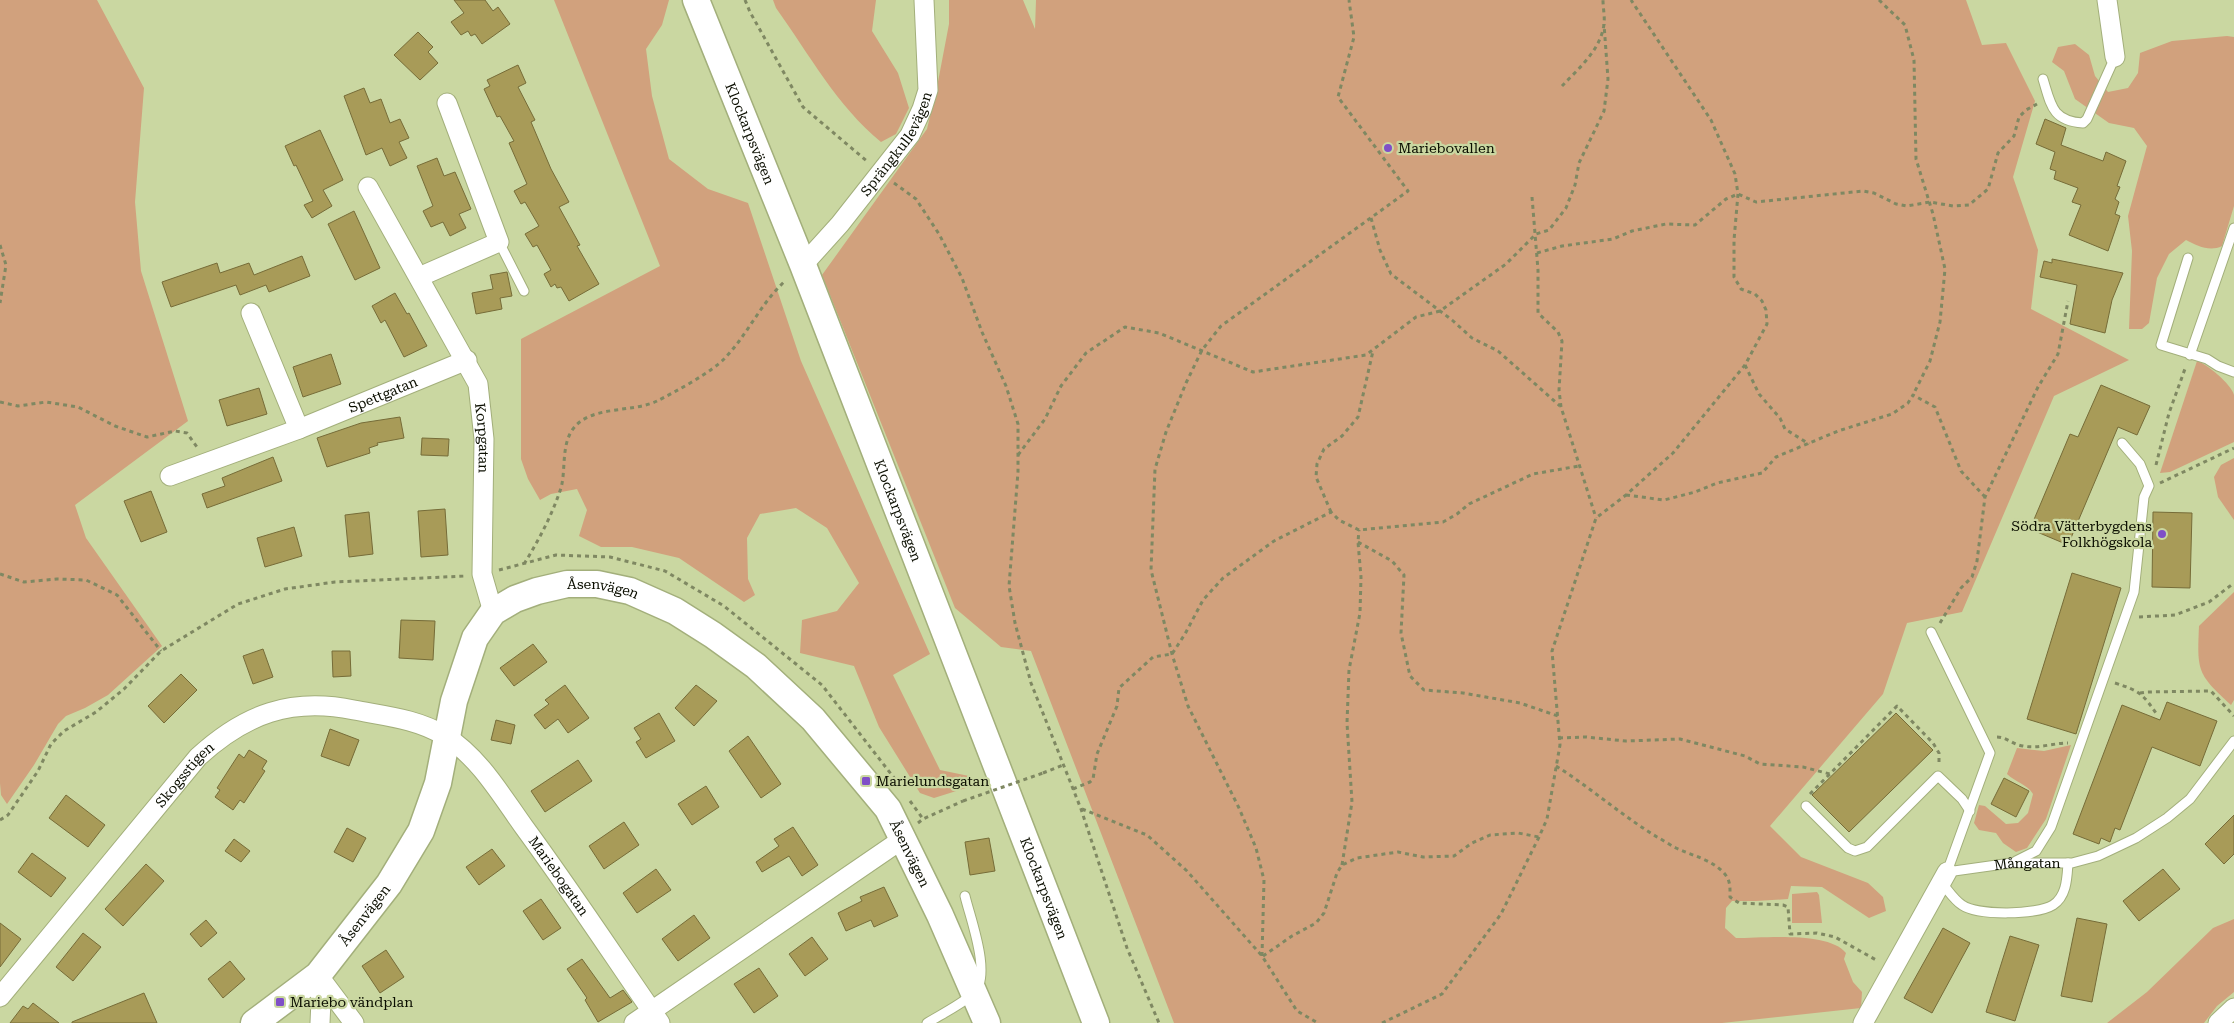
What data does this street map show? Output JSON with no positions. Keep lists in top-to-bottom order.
{
  "streets": {
    "street": [
      "Klockarpsvägen",
      "Sprängkullevägen",
      "Spettgatan",
      "Korpgatan",
      "Åsenvägen",
      "Skogsstigen",
      "Mariebogatan"
    ],
    "lane": ["Mångatan"]
  },
  "crossings": [
    ["Klockarpsvägen", "Sprängkullevägen"],
    ["Spettgatan", "Korpgatan"],
    ["Korpgatan", "Åsenvägen"],
    ["Åsenvägen", "Skogsstigen"],
    ["Åsenvägen", "Mariebogatan"],
    ["Skogsstigen", "Mariebogatan"]
  ],
  "places": {
    "other": ["Mariebovallen", "Södra Vätterbygdens Folkhögskola"],
    "transit": ["Marielundsgatan", "Mariebo vändplan"]
  }
}
